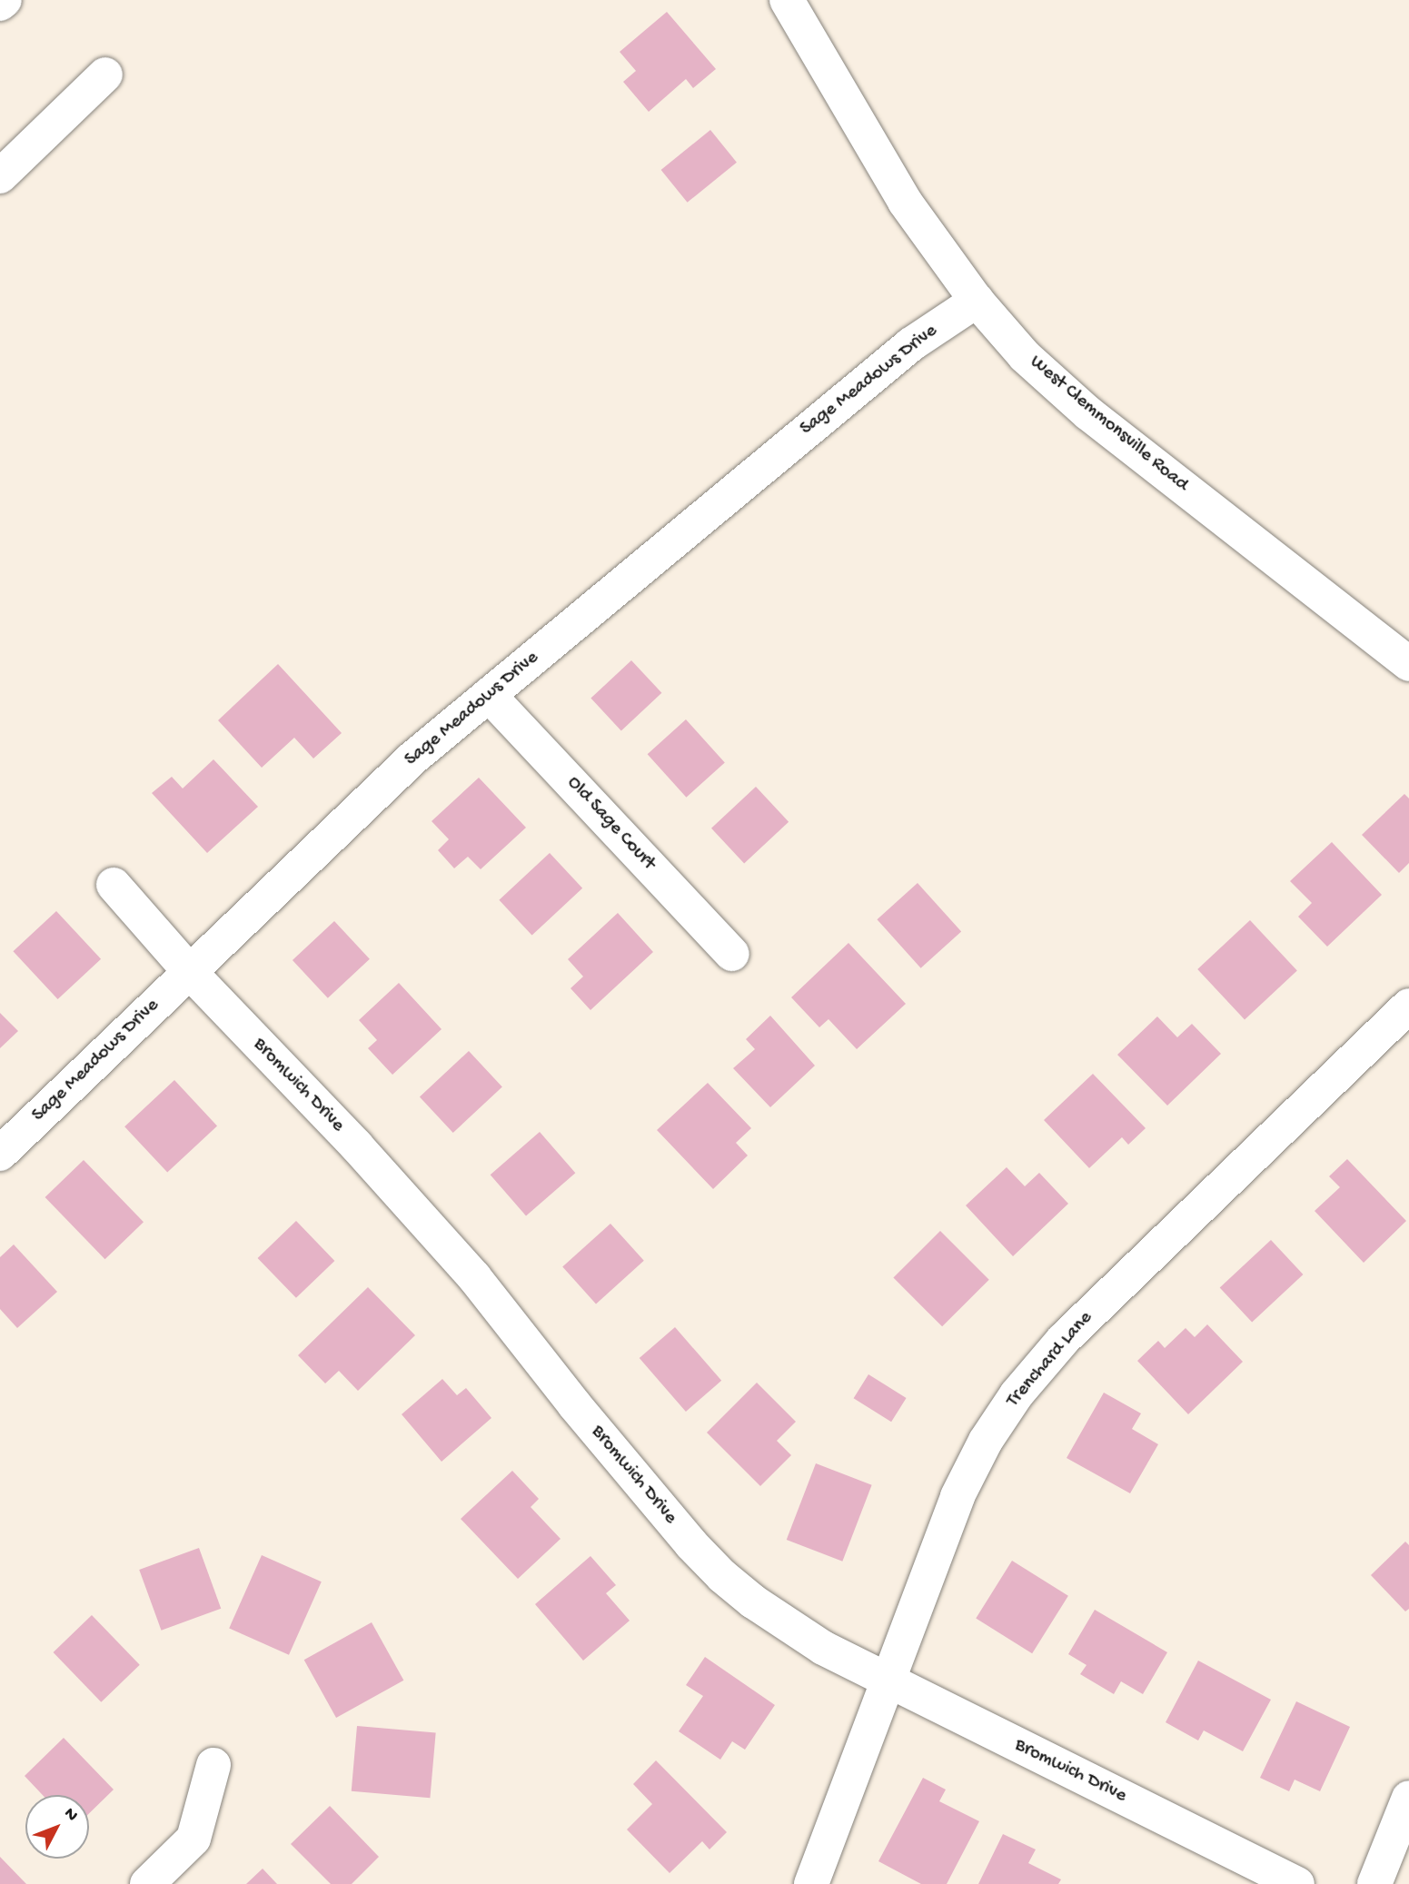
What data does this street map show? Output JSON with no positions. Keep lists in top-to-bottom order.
{
  "streets": {
    "street": [
      "Sage Meadows Drive",
      "West Clemmonsville Road",
      "Old Sage Court",
      "Bromwich Drive",
      "Trenchard Lane"
    ]
  },
  "crossings": [
    ["Sage Meadows Drive", "West Clemmonsville Road"],
    ["Sage Meadows Drive", "Old Sage Court"],
    ["Sage Meadows Drive", "Bromwich Drive"],
    ["Bromwich Drive", "Trenchard Lane"]
  ],
  "north": "top right"
}
